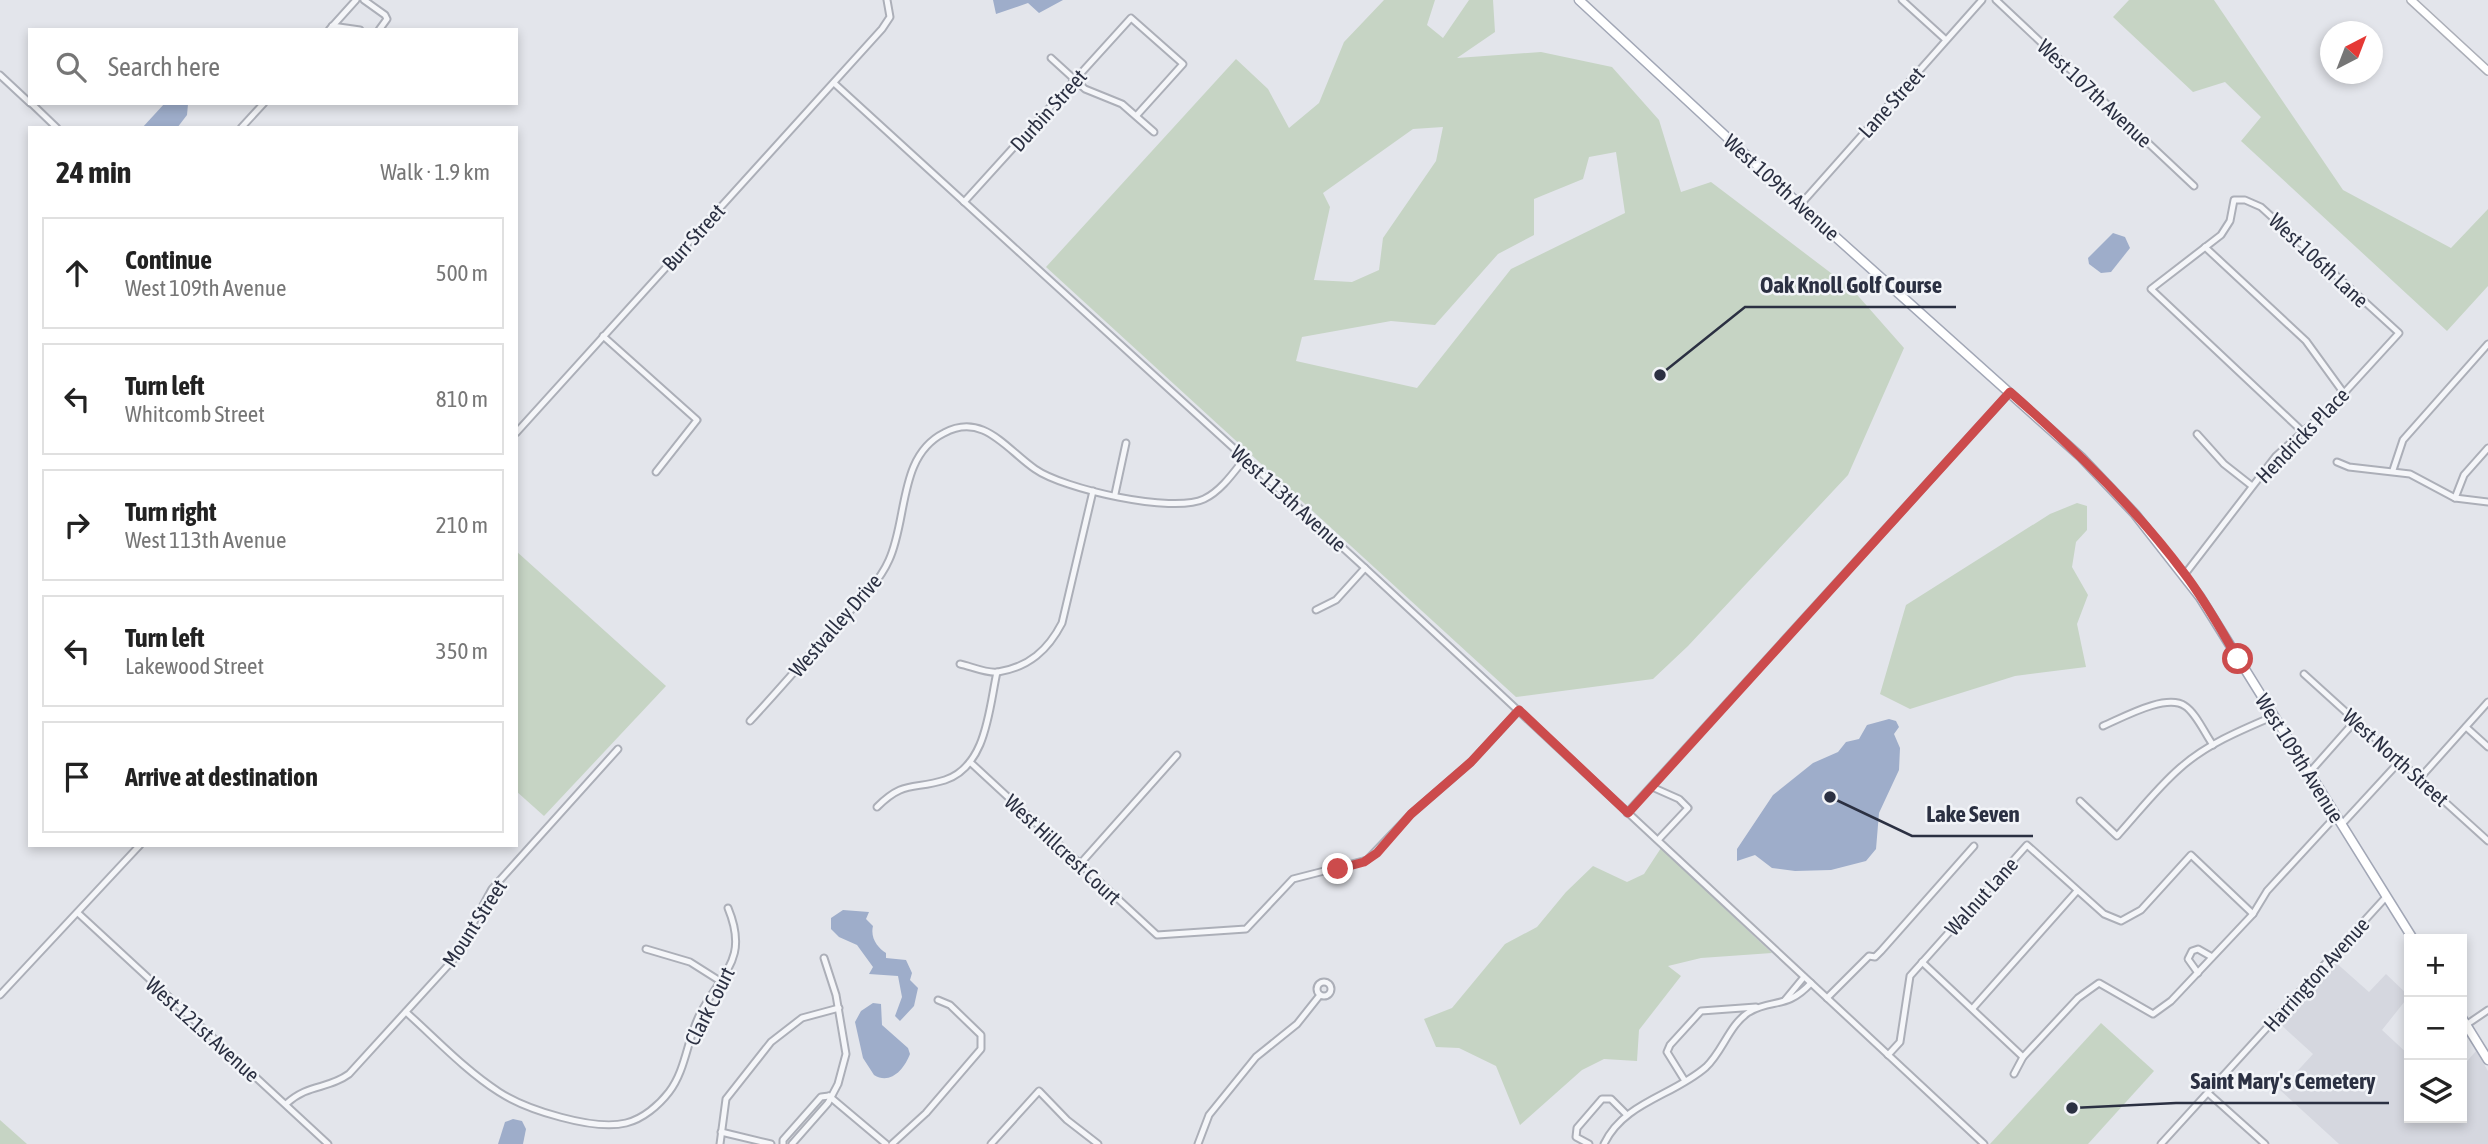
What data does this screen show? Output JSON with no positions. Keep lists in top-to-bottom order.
{
  "streets": {
    "main road": ["West 109th Avenue"],
    "street": [
      "West 107th Avenue",
      "Lane Street",
      "Durbin Street",
      "Burr Street",
      "West 106th Lane",
      "Hendricks Place",
      "West 113th Avenue",
      "Westvalley Drive",
      "West North Street",
      "West Hillcrest Court",
      "Walnut Lane",
      "Mount Street",
      "Harrington Avenue",
      "Clark Court",
      "West 121st Avenue"
    ]
  },
  "crossings": [
    ["Lane Street", "West 109th Avenue"],
    ["Durbin Street", "West 113th Avenue"],
    ["West 109th Avenue", "Hendricks Place"],
    ["West 109th Avenue", "Harrington Avenue"],
    ["Burr Street", "West 113th Avenue"],
    ["West 106th Lane", "Hendricks Place"],
    ["West 113th Avenue", "Westvalley Drive"],
    ["West 113th Avenue", "West Hillcrest Court"],
    ["West 113th Avenue", "Walnut Lane"],
    ["Mount Street", "Clark Court"],
    ["Mount Street", "West 121st Avenue"]
  ],
  "places": ["Oak Knoll Golf Course", "Lake Seven", "Saint Mary's Cemetery"],
  "north": "top right",
  "page": {
    "search": "Search here",
    "heading": ["24 min", "Walk · 1.9 km"],
    "list": [
      ["Continue", "West 109th Avenue", "500 m"],
      ["Turn left", "Whitcomb Street", "810 m"],
      ["Turn right", "West 113th Avenue", "210 m"],
      ["Turn left", "Lakewood Street", "350 m"],
      "Arrive at destination"
    ],
    "map_buttons": ["+", "−"]
  }
}
